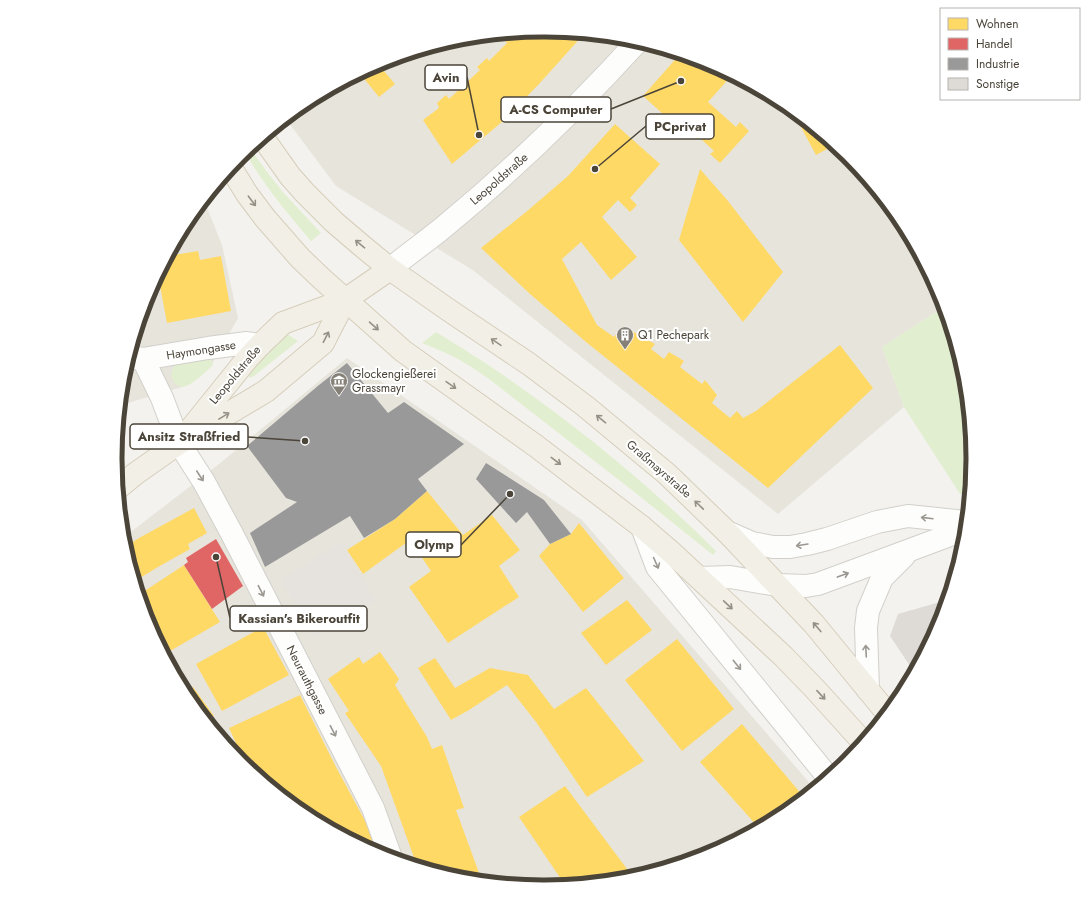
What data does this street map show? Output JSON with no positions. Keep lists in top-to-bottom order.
{
  "streets": {
    "main road": ["Leopoldstraße", "Graßmayrstraße"],
    "street": ["Haymongasse", "Neurauthgasse"]
  },
  "crossings": [
    ["Leopoldstraße", "Haymongasse"],
    ["Leopoldstraße", "Graßmayrstraße"],
    ["Leopoldstraße", "Neurauthgasse"],
    ["Haymongasse", "Neurauthgasse"]
  ],
  "one_way": ["Neurauthgasse"],
  "places": {
    "other": [
      "A-CS Computer",
      "Avin",
      "PCprivat",
      "Ansitz Straßfried",
      "Olymp",
      "Kassian's Bikeroutfit"
    ],
    "building": ["Q1 Pechepark"],
    "museum": ["Glockengießerei Grassmayr"]
  },
  "legend": [
    "Wohnen",
    "Handel",
    "Industrie",
    "Sonstige"
  ]
}
